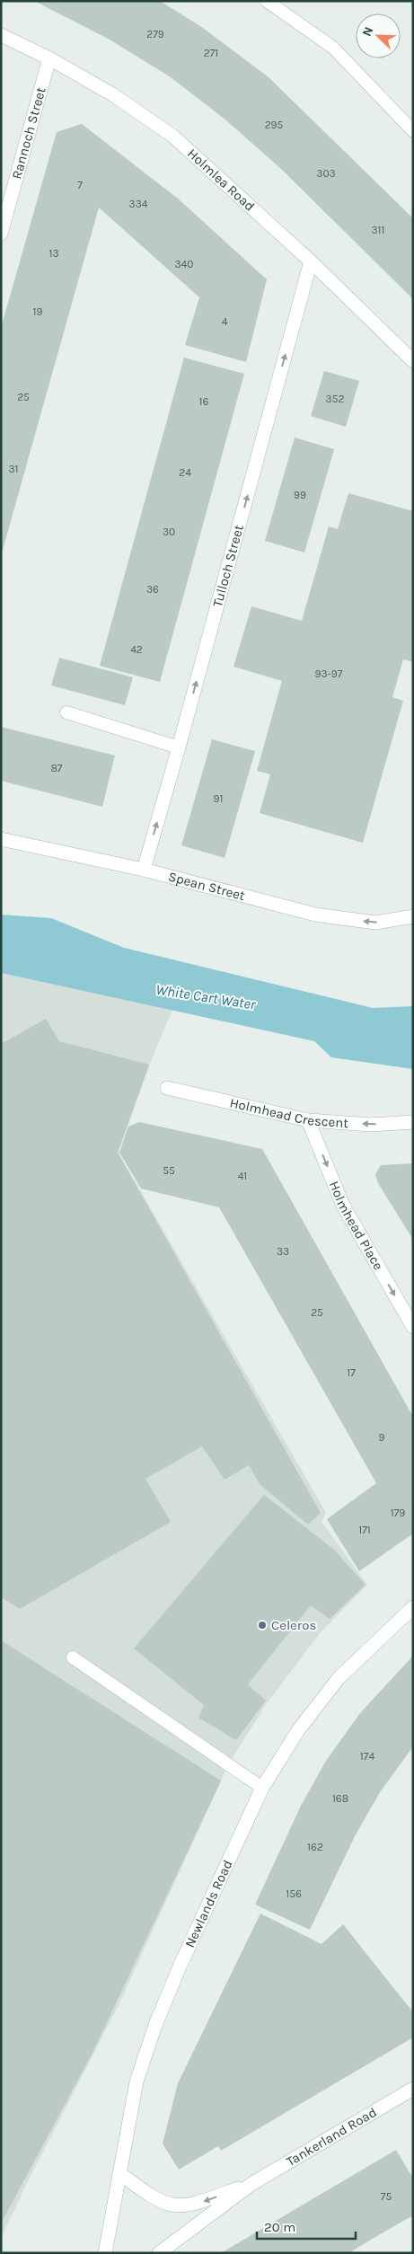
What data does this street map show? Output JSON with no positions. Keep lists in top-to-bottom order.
{
  "streets": {
    "street": [
      "Rannoch Street",
      "Holmlea Road",
      "Tulloch Street",
      "Spean Street",
      "Holmhead Crescent",
      "Holmhead Place",
      "Newlands Road",
      "Tankerland Road"
    ]
  },
  "crossings": [
    ["Rannoch Street", "Holmlea Road"],
    ["Holmlea Road", "Tulloch Street"],
    ["Tulloch Street", "Spean Street"],
    ["Holmhead Crescent", "Holmhead Place"],
    ["Newlands Road", "Tankerland Road"]
  ],
  "one_way": [
    "Tulloch Street",
    "Spean Street",
    "Holmhead Crescent",
    "Holmhead Place"
  ],
  "water": ["White Cart Water"],
  "places": ["Celeros"],
  "house_numbers": [
    "279",
    "271",
    "295",
    "303",
    "7",
    "334",
    "311",
    "13",
    "340",
    "19",
    "4",
    "25",
    "352",
    "16",
    "31",
    "24",
    "99",
    "30",
    "36",
    "42",
    "93-97",
    "87",
    "91",
    "55",
    "41",
    "33",
    "25",
    "17",
    "9",
    "179",
    "171",
    "174",
    "168",
    "162",
    "156",
    "75"
  ],
  "scale_bar": "20 m",
  "north": "top left"
}
